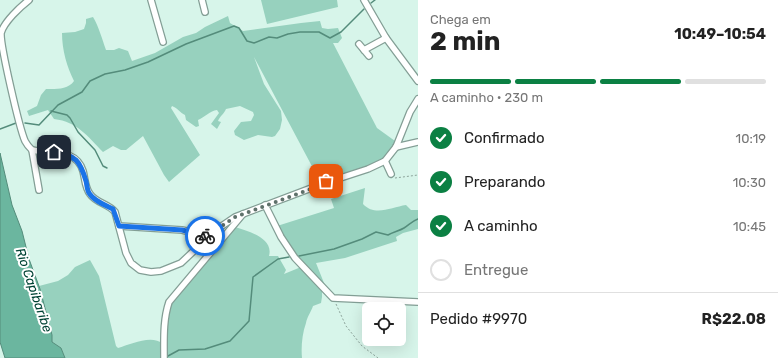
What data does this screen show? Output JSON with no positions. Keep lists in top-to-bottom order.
{
  "water": ["Rio Capibaribe"],
  "page": {
    "heading": ["2 min", "Chega em", "10:49–10:54"],
    "panel": ["Pedido #9970", "R$22.08"],
    "bar": "A caminho · 230 m",
    "list": [
      ["Confirmado", "10:19"],
      ["Preparando", "10:30"],
      ["A caminho", "10:45"],
      "Entregue"
    ]
  }
}
